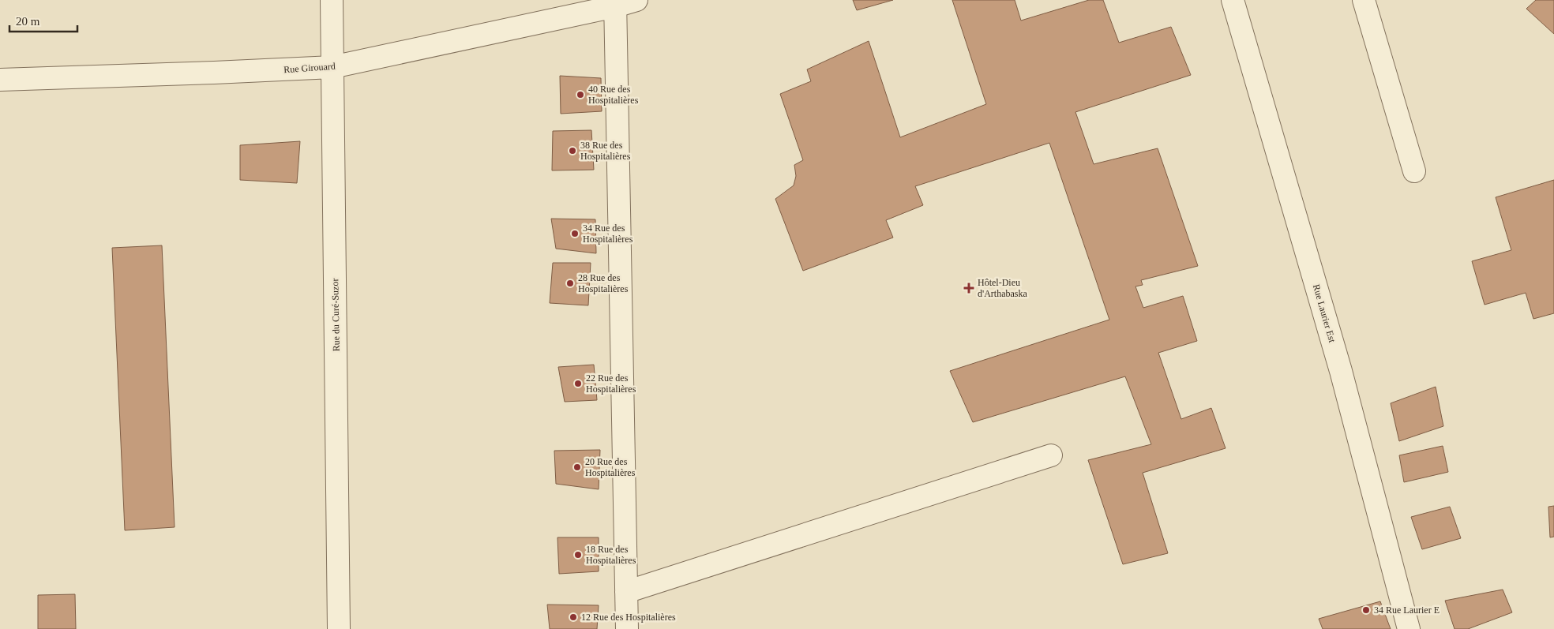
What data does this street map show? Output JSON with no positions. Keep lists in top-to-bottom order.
{
  "streets": {
    "street": ["Rue Girouard", "Rue Laurier Est", "Rue du Curé-Suzor"]
  },
  "crossings": [
    ["Rue Girouard", "Rue du Curé-Suzor"]
  ],
  "places": {
    "other": [
      "40 Rue des Hospitalières",
      "38 Rue des Hospitalières",
      "34 Rue des Hospitalières",
      "28 Rue des Hospitalières",
      "22 Rue des Hospitalières",
      "20 Rue des Hospitalières",
      "18 Rue des Hospitalières",
      "34 Rue Laurier E",
      "12 Rue des Hospitalières"
    ],
    "health": ["Hôtel-Dieu d'Arthabaska"]
  },
  "scale_bar": "20 m"
}
